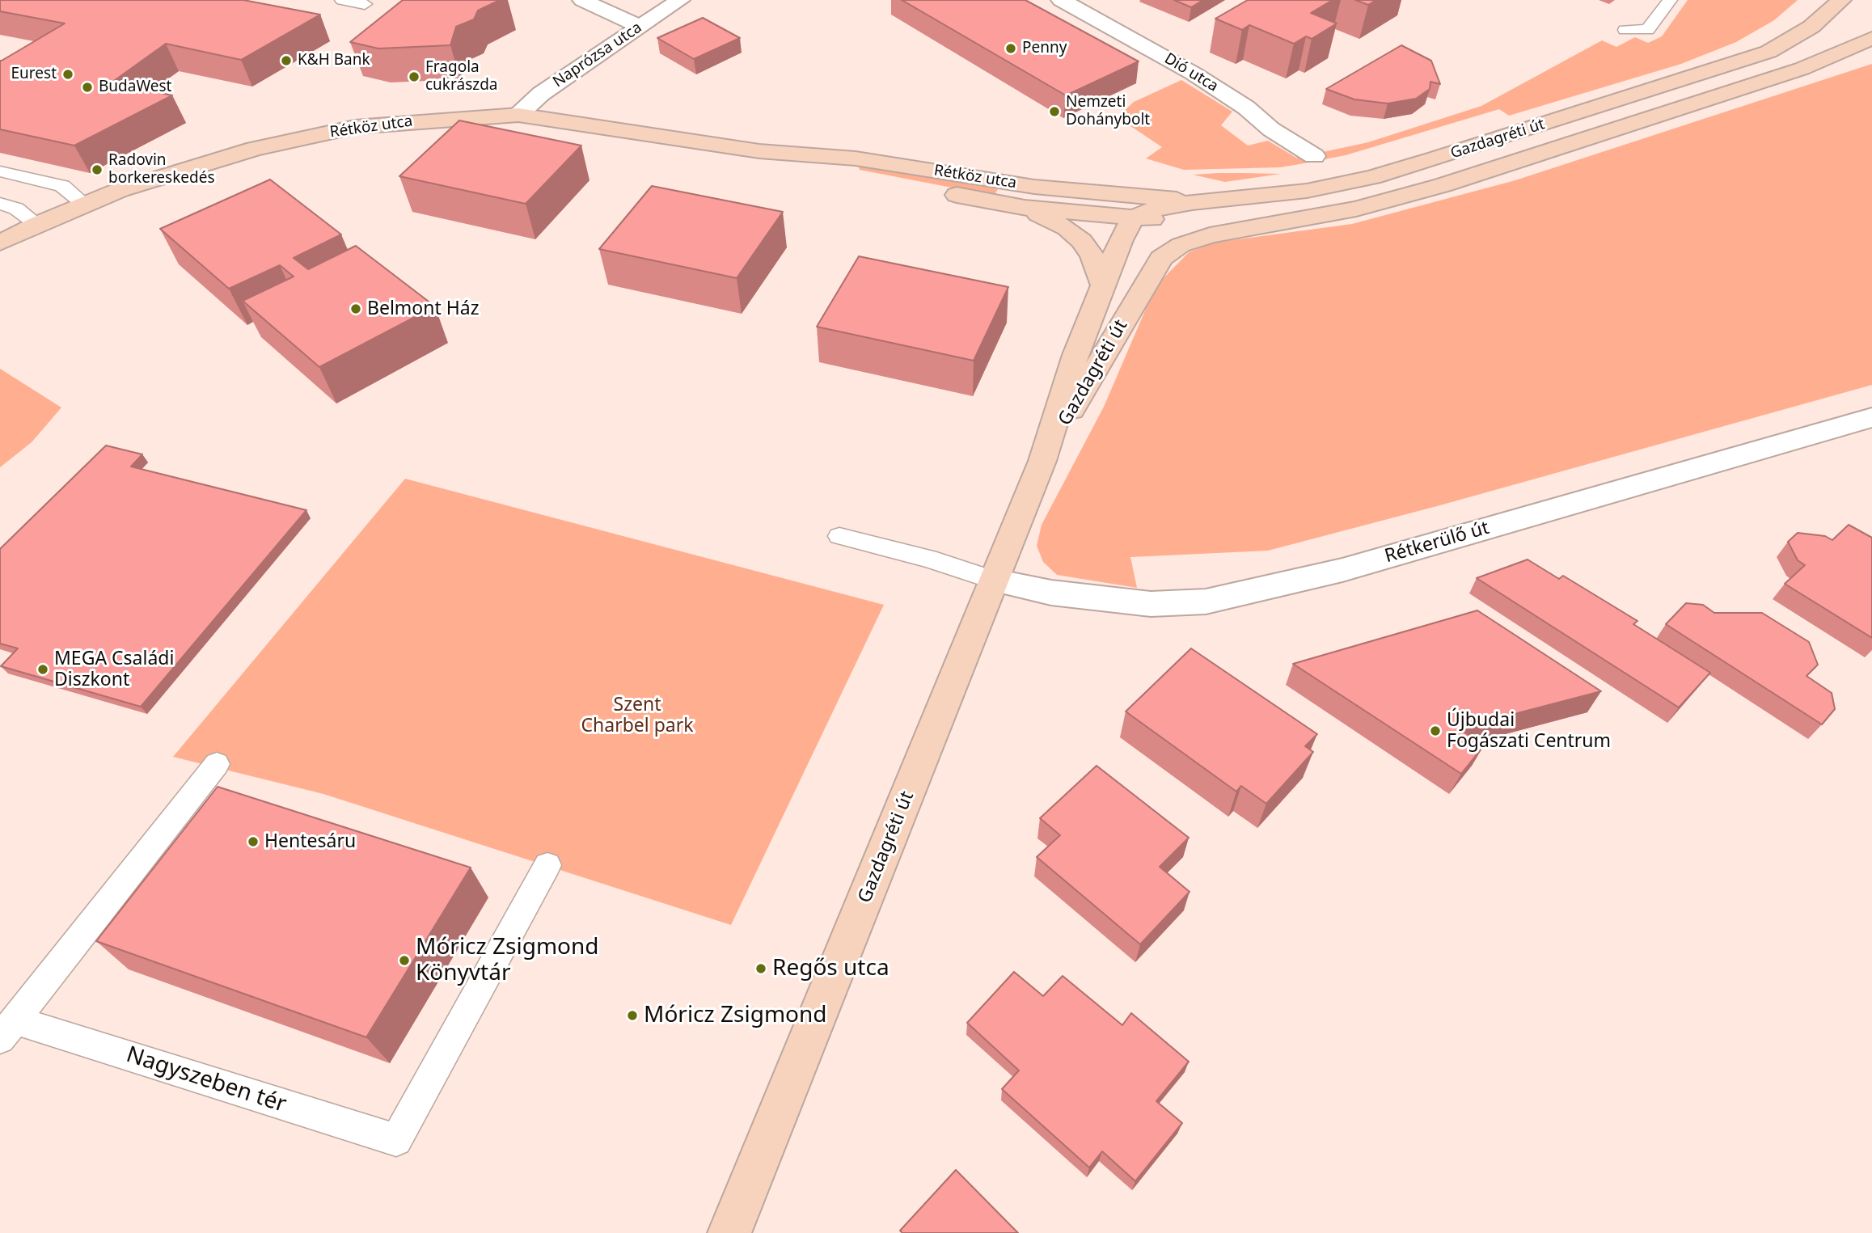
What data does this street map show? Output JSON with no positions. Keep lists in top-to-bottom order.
{
  "streets": {
    "street": [
      "Naprózsa utca",
      "Dió utca",
      "Rétköz utca",
      "Gazdagréti út",
      "Rétkerülő út"
    ],
    "lane": ["Nagyszeben tér"]
  },
  "crossings": [
    ["Naprózsa utca", "Rétköz utca"],
    ["Rétköz utca", "Gazdagréti út"],
    ["Gazdagréti út", "Rétkerülő út"]
  ],
  "parks": ["Szent Charbel park"],
  "places": [
    "Penny",
    "K&H Bank",
    "Eurest",
    "Fragola cukrászda",
    "BudaWest",
    "Nemzeti Dohánybolt",
    "Radovin borkereskedés",
    "Belmont Ház",
    "MEGA Családi Diszkont",
    "Újbudai Fogászati Centrum",
    "Hentesáru",
    "Móricz Zsigmond Könyvtár",
    "Regős utca",
    "Móricz Zsigmond"
  ]
}
